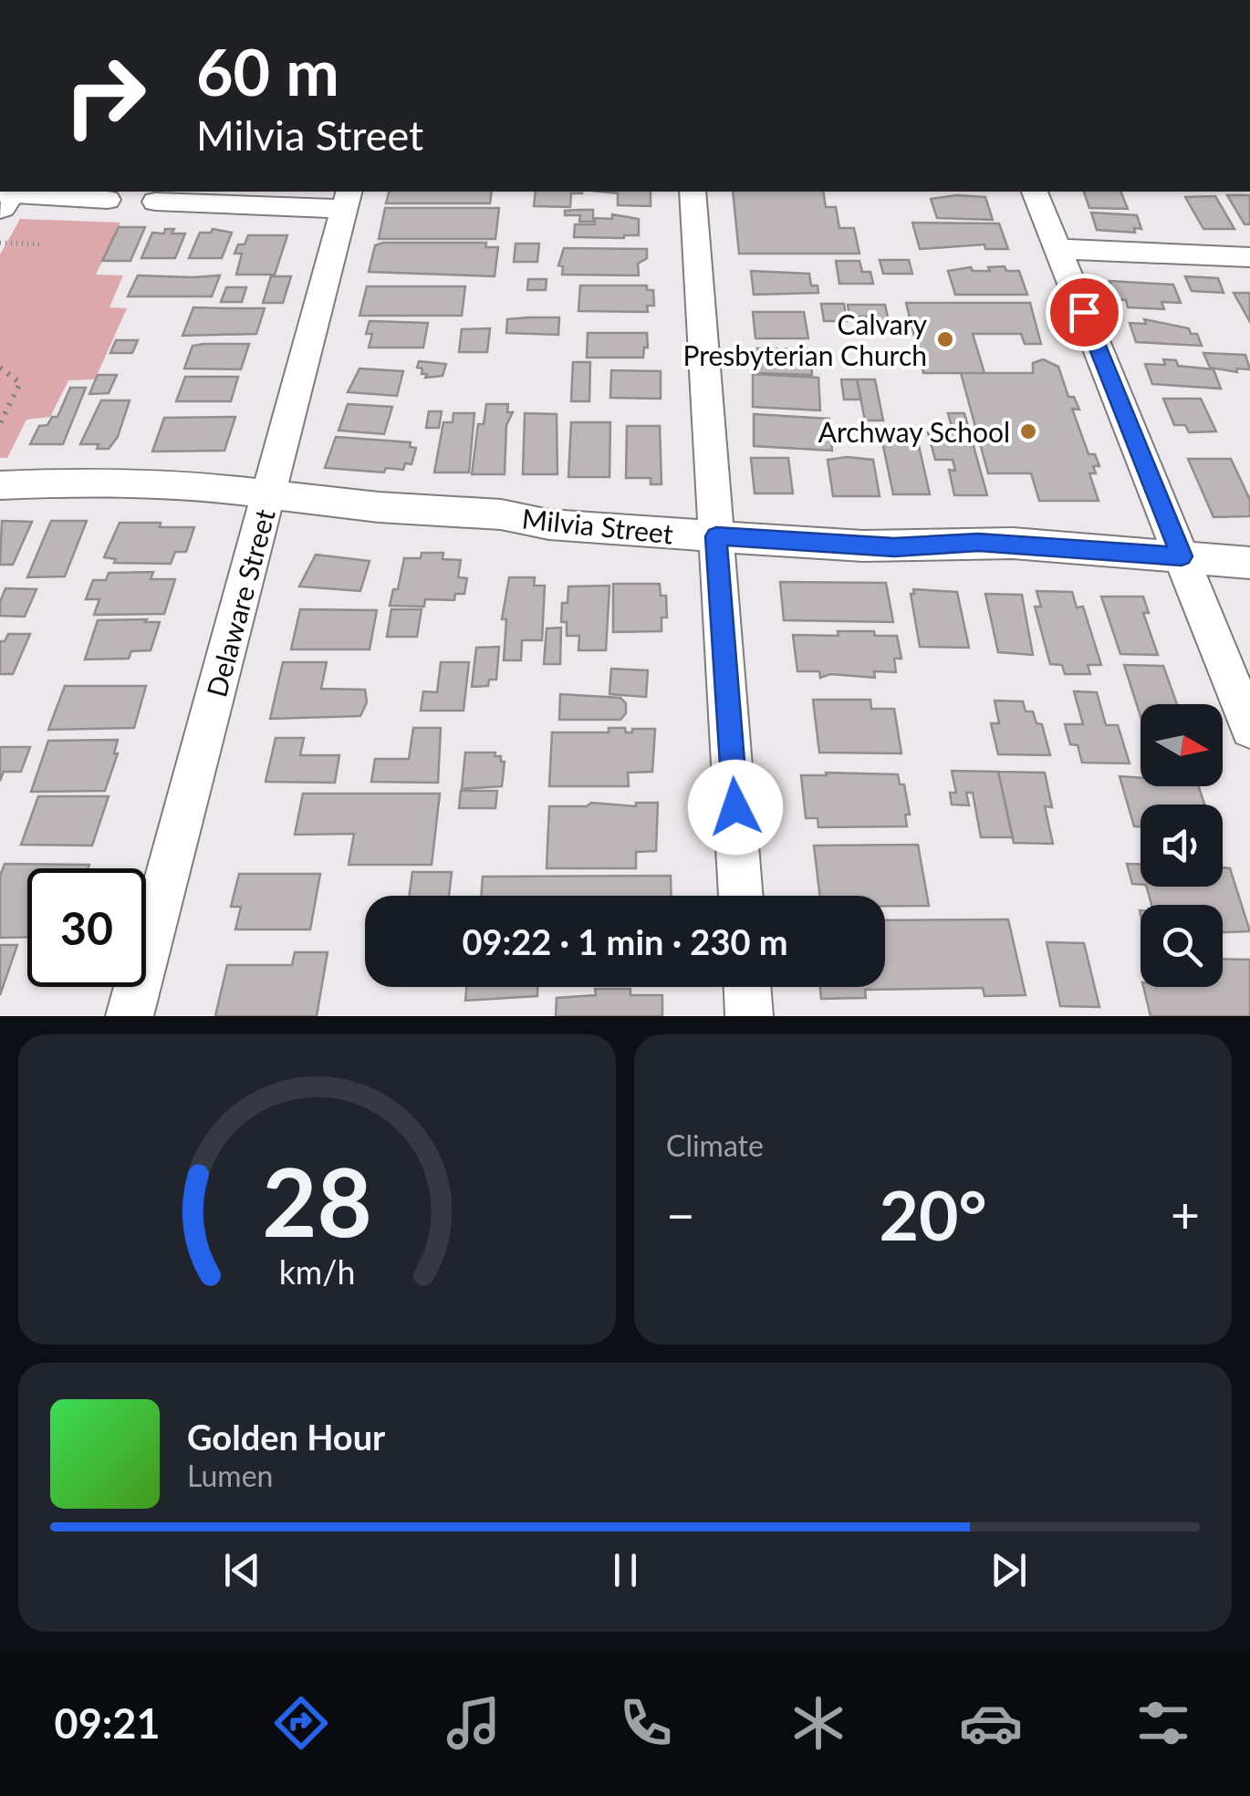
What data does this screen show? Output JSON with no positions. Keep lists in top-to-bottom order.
{
  "streets": {
    "street": ["Milvia Street", "Delaware Street"]
  },
  "crossings": [
    ["Milvia Street", "Delaware Street"]
  ],
  "places": ["Calvary Presbyterian Church", "Archway School"],
  "north": "right",
  "page": {
    "turn": ["60 m", "Milvia Street"],
    "limit": "30",
    "trip": "09:22 · 1 min · 230 m",
    "tile": "Climate",
    "heat": ["−", "20°", "+"],
    "song": ["Golden Hour", "Lumen"],
    "tabs": "09:21",
    "gauge": ["28", "km/h"]
  }
}
